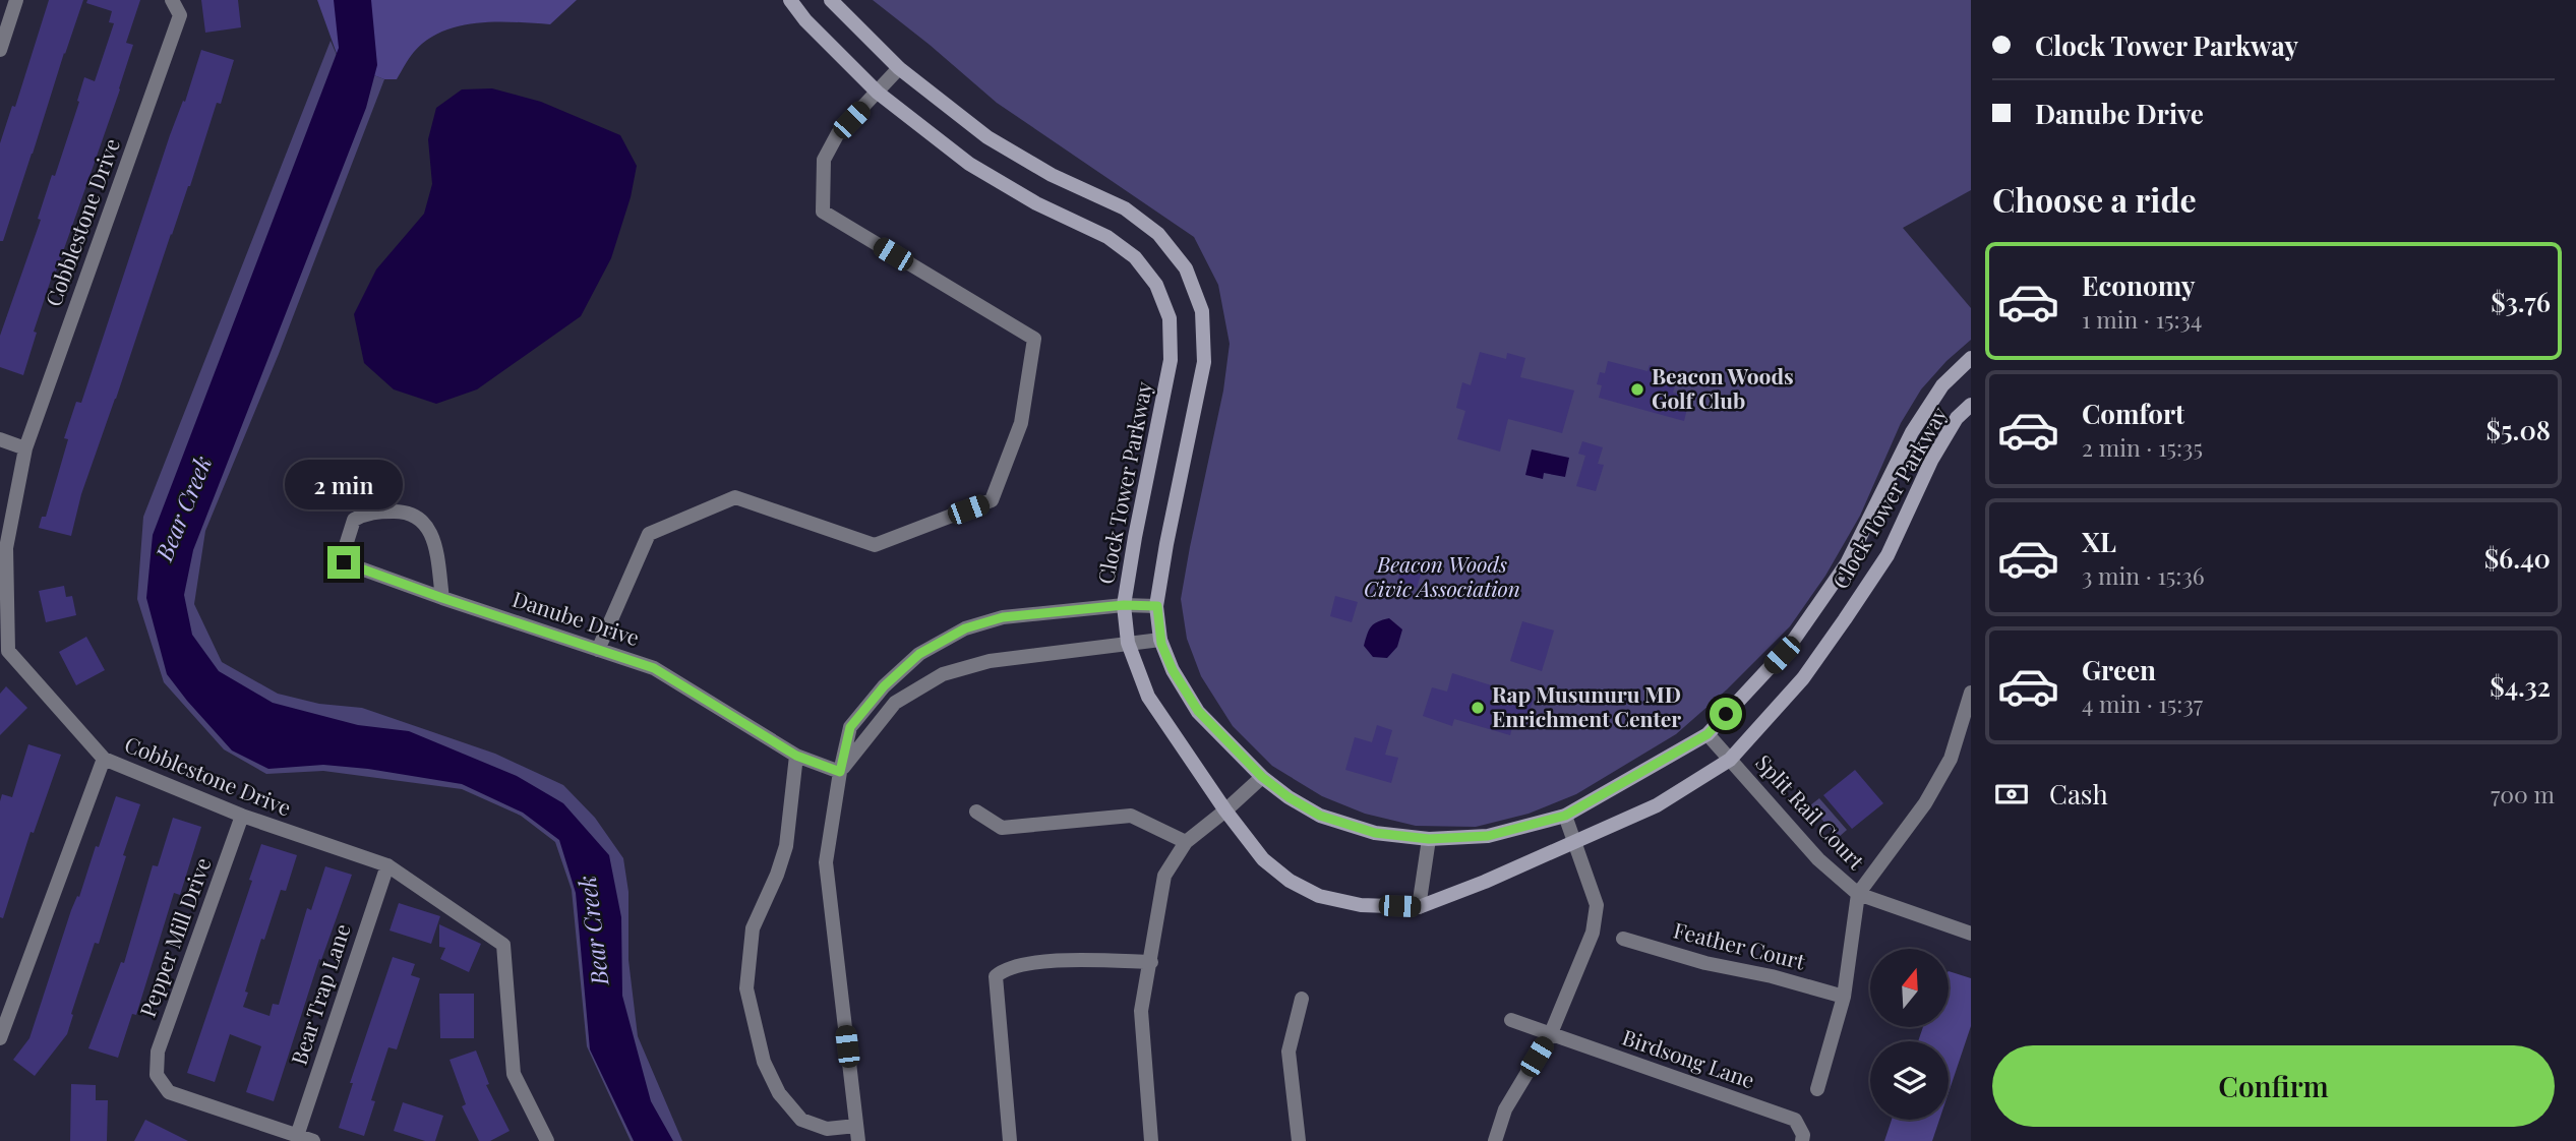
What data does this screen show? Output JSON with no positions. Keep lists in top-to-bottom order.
{
  "streets": {
    "street": [
      "Cobblestone Drive",
      "Clock Tower Parkway",
      "Danube Drive",
      "Split Rail Court",
      "Pepper Mill Drive",
      "Feather Court",
      "Bear Trap Lane",
      "Birdsong Lane"
    ]
  },
  "crossings": [
    ["Cobblestone Drive", "Pepper Mill Drive"],
    ["Cobblestone Drive", "Bear Trap Lane"],
    ["Clock Tower Parkway", "Split Rail Court"],
    ["Pepper Mill Drive", "Bear Trap Lane"]
  ],
  "water": ["Bear Creek"],
  "parks": ["Beacon Woods Civic Association"],
  "places": ["Beacon Woods Golf Club", "Rap Musunuru MD Enrichment Center"],
  "north": "top",
  "page": {
    "banner": ["Clock Tower Parkway", "Danube Drive"],
    "heading": "Choose a ride",
    "list": [
      {
        "name": "Economy",
        "note": "1 min · 15:34",
        "value": "$3.76"
      },
      {
        "name": "Comfort",
        "note": "2 min · 15:35",
        "value": "$5.08"
      },
      {
        "name": "XL",
        "note": "3 min · 15:36",
        "value": "$6.40"
      },
      {
        "name": "Green",
        "note": "4 min · 15:37",
        "value": "$4.32"
      }
    ],
    "bubble": "2 min",
    "pay": ["Cash", "700 m"],
    "buttons": "Confirm"
  }
}
